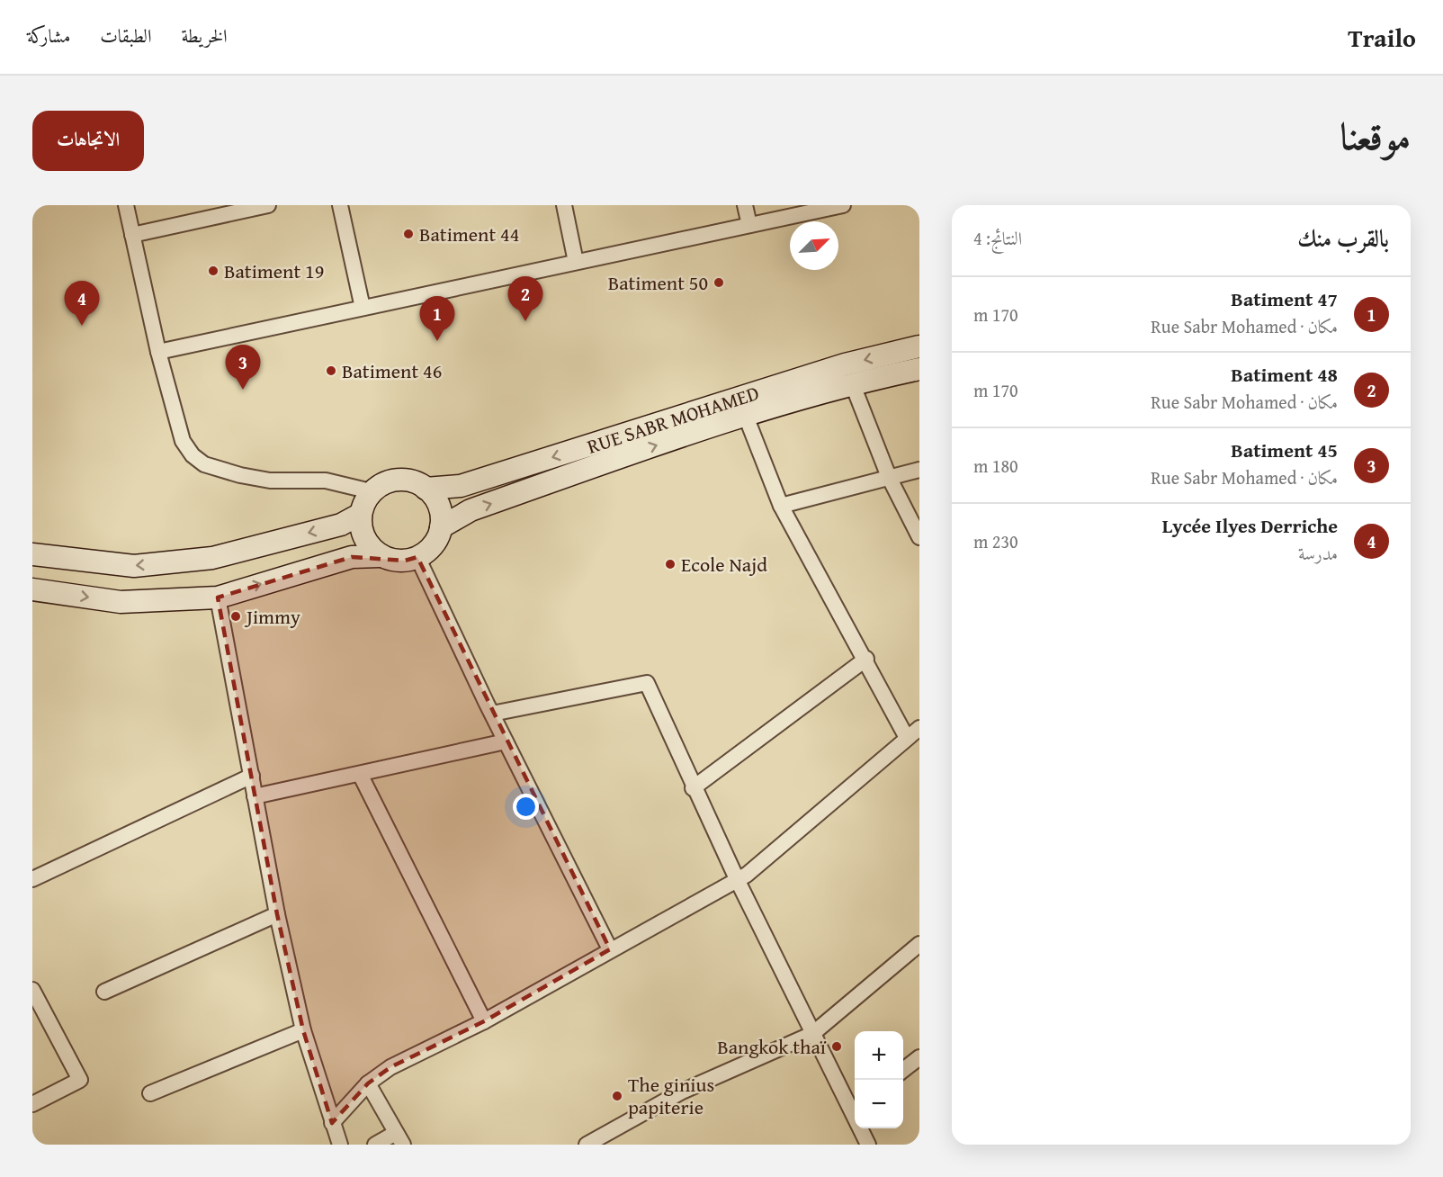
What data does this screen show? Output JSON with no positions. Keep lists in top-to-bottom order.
{
  "streets": {
    "main road": ["RUE SABR MOHAMED"]
  },
  "places": [
    "Batiment 44",
    "Batiment 19",
    "Batiment 50",
    "Batiment 46",
    "Ecole Najd",
    "Jimmy",
    "Bangkok thaï",
    "The ginius papiterie"
  ],
  "north": "top right",
  "page": {
    "header": "Trailo",
    "nav": ["الخريطة", "الطبقات", "مشاركة"],
    "title": "موقعنا",
    "buttons": "الاتجاهات",
    "heading": ["بالقرب منك", "النتائج: 4"],
    "list": [
      {
        "mark": "1",
        "name": "Batiment 47",
        "note": "مكان · Rue Sabr Mohamed",
        "value": "170 m"
      },
      {
        "mark": "2",
        "name": "Batiment 48",
        "note": "مكان · Rue Sabr Mohamed",
        "value": "170 m"
      },
      {
        "mark": "3",
        "name": "Batiment 45",
        "note": "مكان · Rue Sabr Mohamed",
        "value": "180 m"
      },
      {
        "mark": "4",
        "name": "Lycée Ilyes Derriche",
        "note": "مدرسة",
        "value": "230 m"
      }
    ],
    "pins": [
      "2",
      "4",
      "1",
      "3"
    ],
    "map_buttons": ["+", "−"]
  }
}
